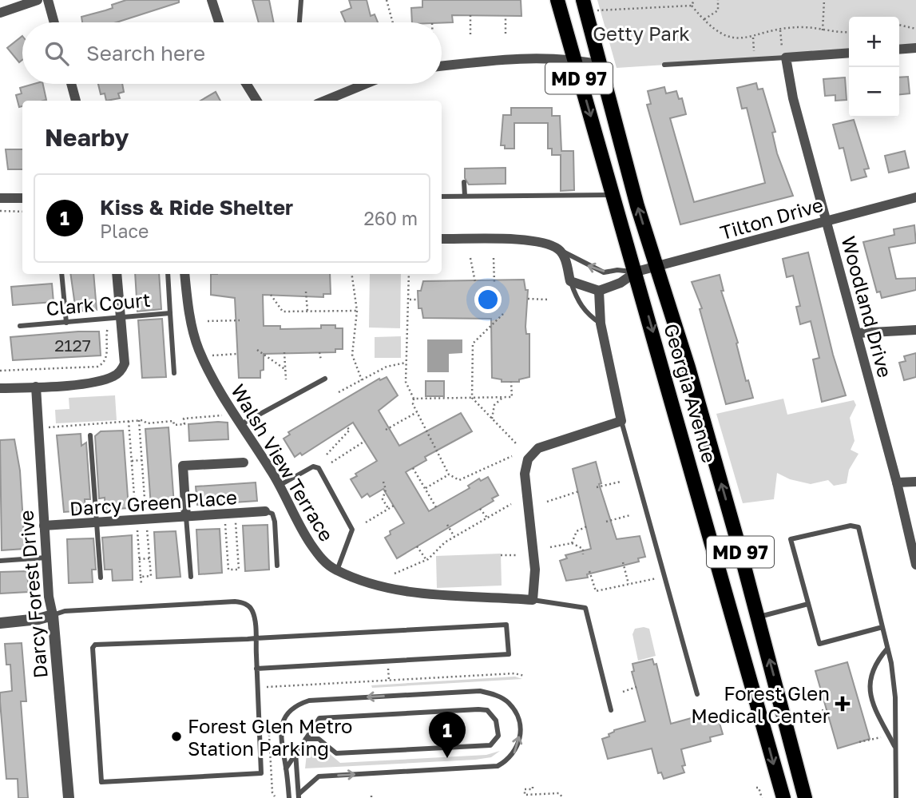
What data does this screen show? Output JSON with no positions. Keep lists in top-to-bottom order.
{
  "streets": {
    "main road": ["MD 97", "Georgia Avenue"],
    "street": [
      "Tilton Drive",
      "Woodland Drive",
      "Walsh View Terrace",
      "Darcy Green Place",
      "Darcy Forest Drive"
    ],
    "lane": ["Clark Court"]
  },
  "crossings": [
    ["Tilton Drive", "Woodland Drive"],
    ["Tilton Drive", "Georgia Avenue"],
    ["Darcy Green Place", "Darcy Forest Drive"]
  ],
  "parks": ["Getty Park"],
  "places": {
    "health": ["Forest Glen Medical Center"],
    "other": ["Forest Glen Metro Station Parking"]
  },
  "house_numbers": ["2127"],
  "page": {
    "map_buttons": ["+", "−"],
    "search": "Search here",
    "heading": "Nearby",
    "list": [
      {
        "mark": "1",
        "name": "Kiss & Ride Shelter",
        "note": "Place",
        "value": "260 m"
      }
    ],
    "pins": "1"
  }
}
